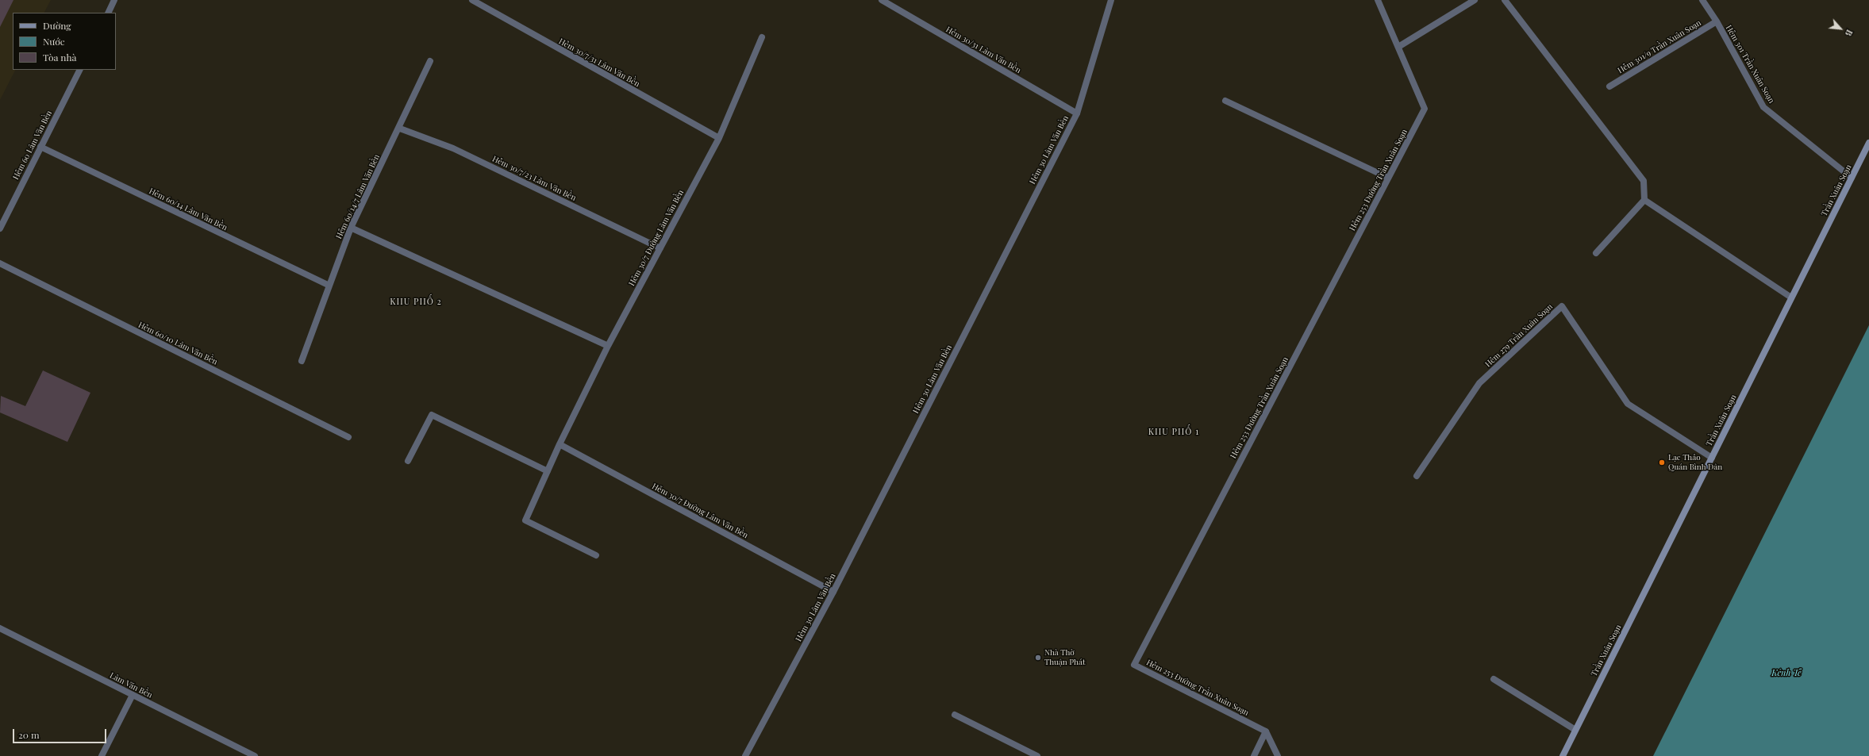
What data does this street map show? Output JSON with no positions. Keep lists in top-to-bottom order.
{
  "streets": {
    "main road": ["Trần Xuân Soạn"],
    "street": [
      "Hẻm 301/9 Trần Xuân Soạn",
      "Hẻm 30/31 Lâm Văn Bền",
      "Hẻm 30/7/31 Lâm Văn Bền",
      "Hẻm 301 Trần Xuân Soạn",
      "Hẻm 60 Lâm Văn Bền",
      "Hẻm 30 Lâm Văn Bền",
      "Hẻm 30/7/23 Lâm Văn Bền",
      "Hẻm 253 Đường Trần Xuân Soạn",
      "Hẻm 60/14/7 Lâm Văn Bền",
      "Hẻm 60/14 Lâm Văn Bền",
      "Hẻm 30/7 Đường Lâm Văn Bền",
      "Hẻm 279 Trần Xuân Soạn",
      "Hẻm 60/10 Lâm Văn Bền",
      "Lâm Văn Bền"
    ]
  },
  "crossings": [
    ["Hẻm 301/9 Trần Xuân Soạn", "Hẻm 301 Trần Xuân Soạn"],
    ["Hẻm 30/31 Lâm Văn Bền", "Hẻm 30 Lâm Văn Bền"],
    ["Hẻm 30/7/31 Lâm Văn Bền", "Hẻm 30/7 Đường Lâm Văn Bền"],
    ["Hẻm 301 Trần Xuân Soạn", "Trần Xuân Soạn"],
    ["Hẻm 60 Lâm Văn Bền", "Hẻm 60/14 Lâm Văn Bền"],
    ["Hẻm 30 Lâm Văn Bền", "Hẻm 30/7 Đường Lâm Văn Bền"],
    ["Hẻm 30/7/23 Lâm Văn Bền", "Hẻm 60/14/7 Lâm Văn Bền"],
    ["Hẻm 30/7/23 Lâm Văn Bền", "Hẻm 30/7 Đường Lâm Văn Bền"],
    ["Trần Xuân Soạn", "Hẻm 279 Trần Xuân Soạn"],
    ["Hẻm 60/14/7 Lâm Văn Bền", "Hẻm 60/14 Lâm Văn Bền"]
  ],
  "districts": ["KHU PHỐ 2", "KHU PHỐ 1"],
  "water": ["Kênh Tẻ"],
  "places": ["Lạc Thảo Quán Bình Dân", "Nhà Thờ Thuận Phát"],
  "legend": ["Đường", "Nước", "Tòa nhà"],
  "scale_bar": "20 m",
  "north": "bottom right"
}
